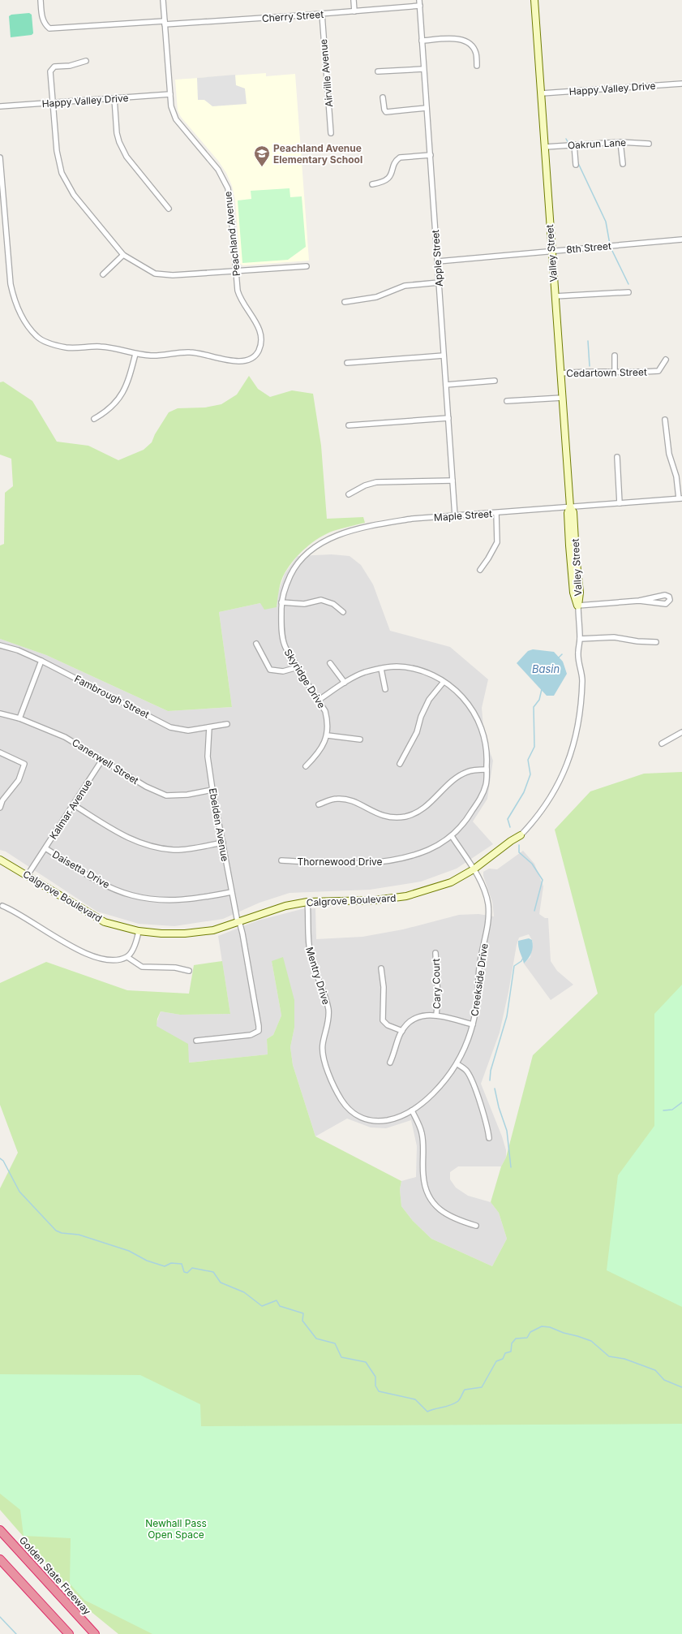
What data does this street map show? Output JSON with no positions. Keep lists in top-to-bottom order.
{
  "streets": {
    "highway": ["Golden State Freeway"],
    "street": [
      "Cherry Street",
      "Airville Avenue",
      "Happy Valley Drive",
      "Oakrun Lane",
      "Peachland Avenue",
      "8th Street",
      "Valley Street",
      "Apple Street",
      "Cedartown Street",
      "Maple Street",
      "Skyridge Drive",
      "Fambrough Street",
      "Canerwell Street",
      "Kalmar Avenue",
      "Ebelden Avenue",
      "Thornewood Drive",
      "Daisetta Drive",
      "Calgrove Boulevard",
      "Mentry Drive",
      "Creekside Drive",
      "Cary Court"
    ]
  },
  "crossings": [
    ["Cherry Street", "Airville Avenue"],
    ["Cherry Street", "Peachland Avenue"],
    ["Cherry Street", "Apple Street"],
    ["Happy Valley Drive", "Peachland Avenue"],
    ["Happy Valley Drive", "Valley Street"],
    ["Oakrun Lane", "Valley Street"],
    ["8th Street", "Valley Street"],
    ["8th Street", "Apple Street"],
    ["Valley Street", "Cedartown Street"],
    ["Valley Street", "Maple Street"],
    ["Valley Street", "Calgrove Boulevard"],
    ["Apple Street", "Maple Street"],
    ["Maple Street", "Skyridge Drive"],
    ["Skyridge Drive", "Thornewood Drive"],
    ["Fambrough Street", "Ebelden Avenue"],
    ["Canerwell Street", "Kalmar Avenue"],
    ["Canerwell Street", "Ebelden Avenue"],
    ["Kalmar Avenue", "Daisetta Drive"],
    ["Kalmar Avenue", "Calgrove Boulevard"],
    ["Ebelden Avenue", "Daisetta Drive"],
    ["Ebelden Avenue", "Calgrove Boulevard"],
    ["Thornewood Drive", "Creekside Drive"],
    ["Calgrove Boulevard", "Mentry Drive"],
    ["Calgrove Boulevard", "Creekside Drive"],
    ["Mentry Drive", "Creekside Drive"]
  ],
  "water": ["Basin"],
  "parks": ["Newhall Pass Open Space"],
  "places": {
    "school or university": ["Peachland Avenue Elementary School"]
  }
}
